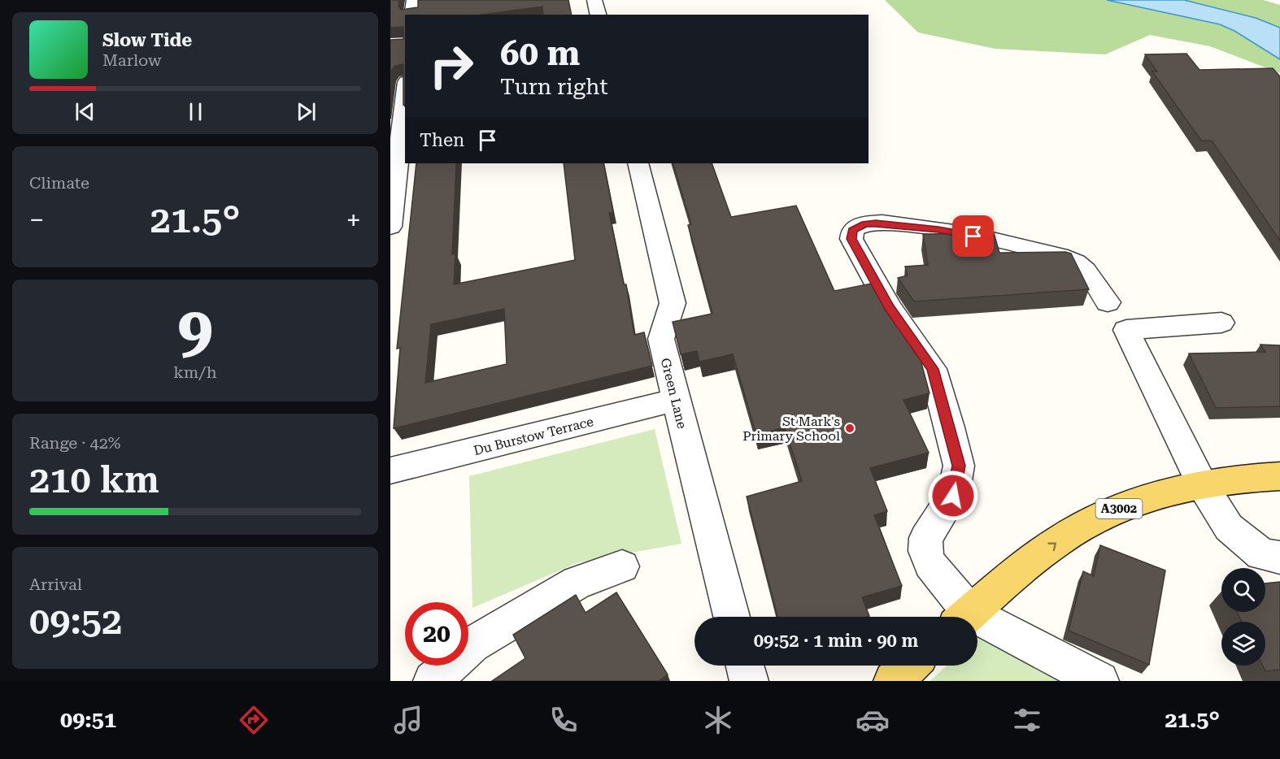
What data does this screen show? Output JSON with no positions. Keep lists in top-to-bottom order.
{
  "streets": {
    "main road": ["A3002"],
    "street": ["Green Lane", "Du Burstow Terrace"]
  },
  "crossings": [
    ["Green Lane", "Du Burstow Terrace"]
  ],
  "places": ["St Mark's Primary School"],
  "page": {
    "turn": ["60 m", "Turn right"],
    "song": ["Slow Tide", "Marlow"],
    "then": "Then",
    "tile": [
      "Climate",
      ["9", "km/h"],
      ["Range · 42%", "210 km"],
      ["Arrival", "09:52"]
    ],
    "heat": ["−", "21.5°", "+"],
    "limit": "20",
    "trip": "09:52 · 1 min · 90 m",
    "tabs": ["09:51", "21.5°"]
  }
}
